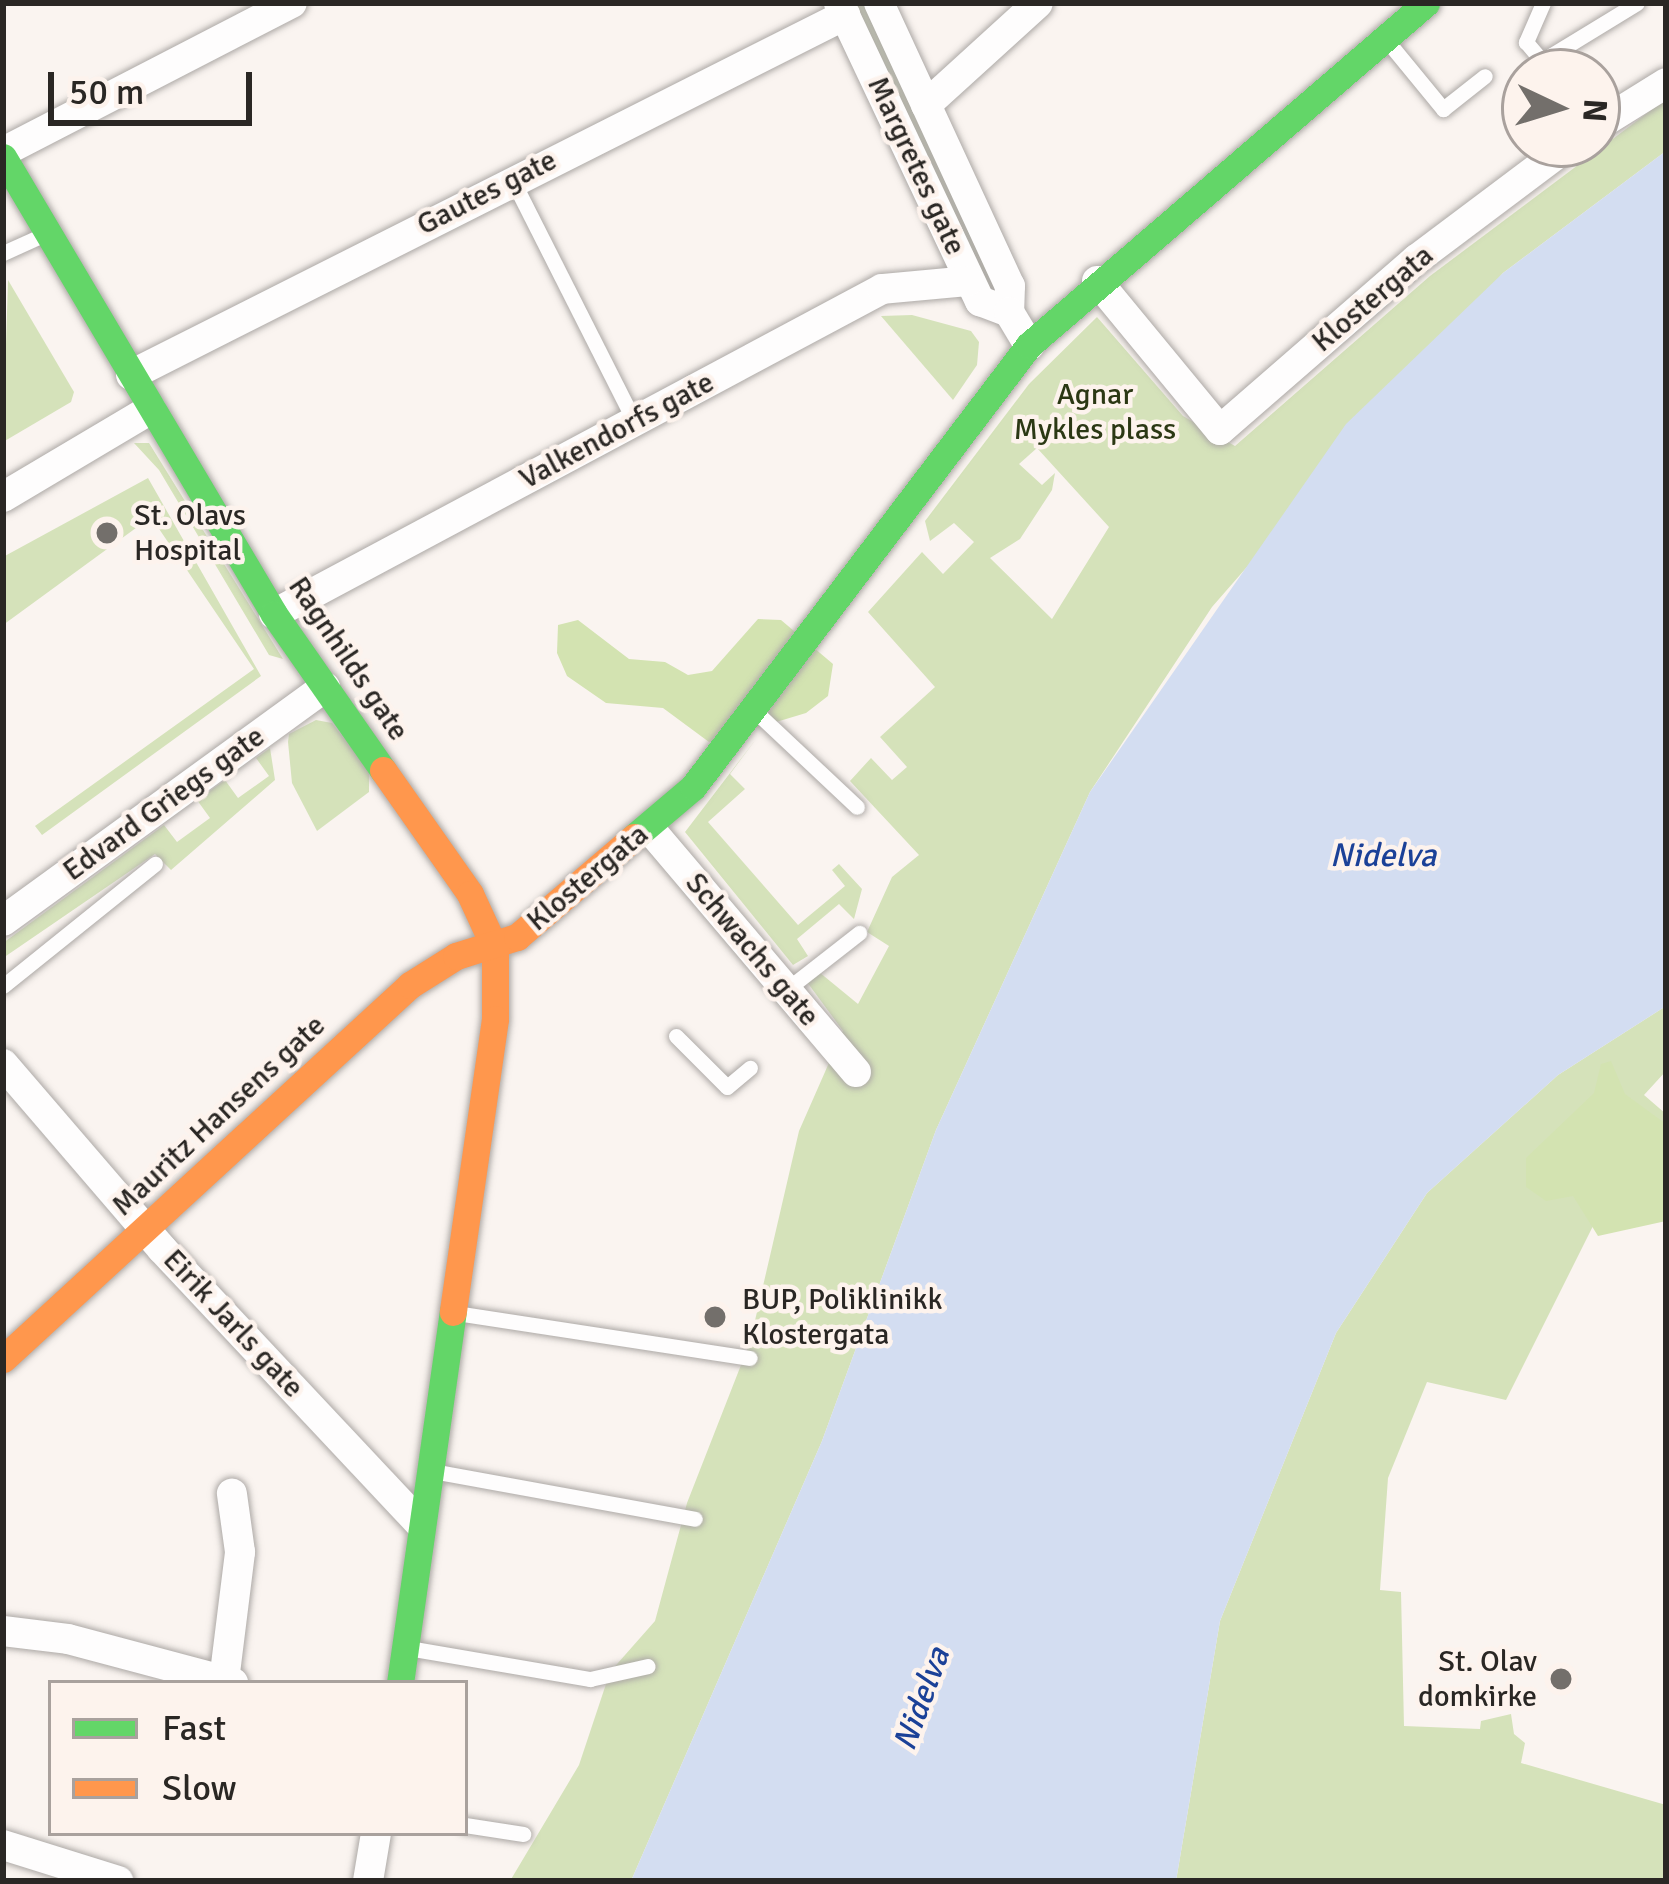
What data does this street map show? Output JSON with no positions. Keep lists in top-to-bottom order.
{
  "streets": {
    "street": [
      "Margretes gate",
      "Gautes gate",
      "Klostergata",
      "Valkendorfs gate",
      "Ragnhilds gate",
      "Edvard Griegs gate",
      "Schwachs gate",
      "Mauritz Hansens gate",
      "Eirik Jarls gate"
    ]
  },
  "crossings": [
    ["Margretes gate", "Gautes gate"],
    ["Margretes gate", "Klostergata"],
    ["Margretes gate", "Valkendorfs gate"],
    ["Gautes gate", "Ragnhilds gate"],
    ["Klostergata", "Ragnhilds gate"],
    ["Klostergata", "Schwachs gate"],
    ["Klostergata", "Mauritz Hansens gate"],
    ["Klostergata", "Eirik Jarls gate"],
    ["Valkendorfs gate", "Ragnhilds gate"],
    ["Ragnhilds gate", "Edvard Griegs gate"],
    ["Ragnhilds gate", "Mauritz Hansens gate"],
    ["Mauritz Hansens gate", "Eirik Jarls gate"]
  ],
  "water": ["Nidelva"],
  "parks": ["Agnar Mykles plass"],
  "places": ["St. Olavs Hospital", "BUP, Poliklinikk Klostergata", "St. Olav domkirke"],
  "legend": ["Fast", "Slow"],
  "scale_bar": "50 m",
  "north": "right"
}
